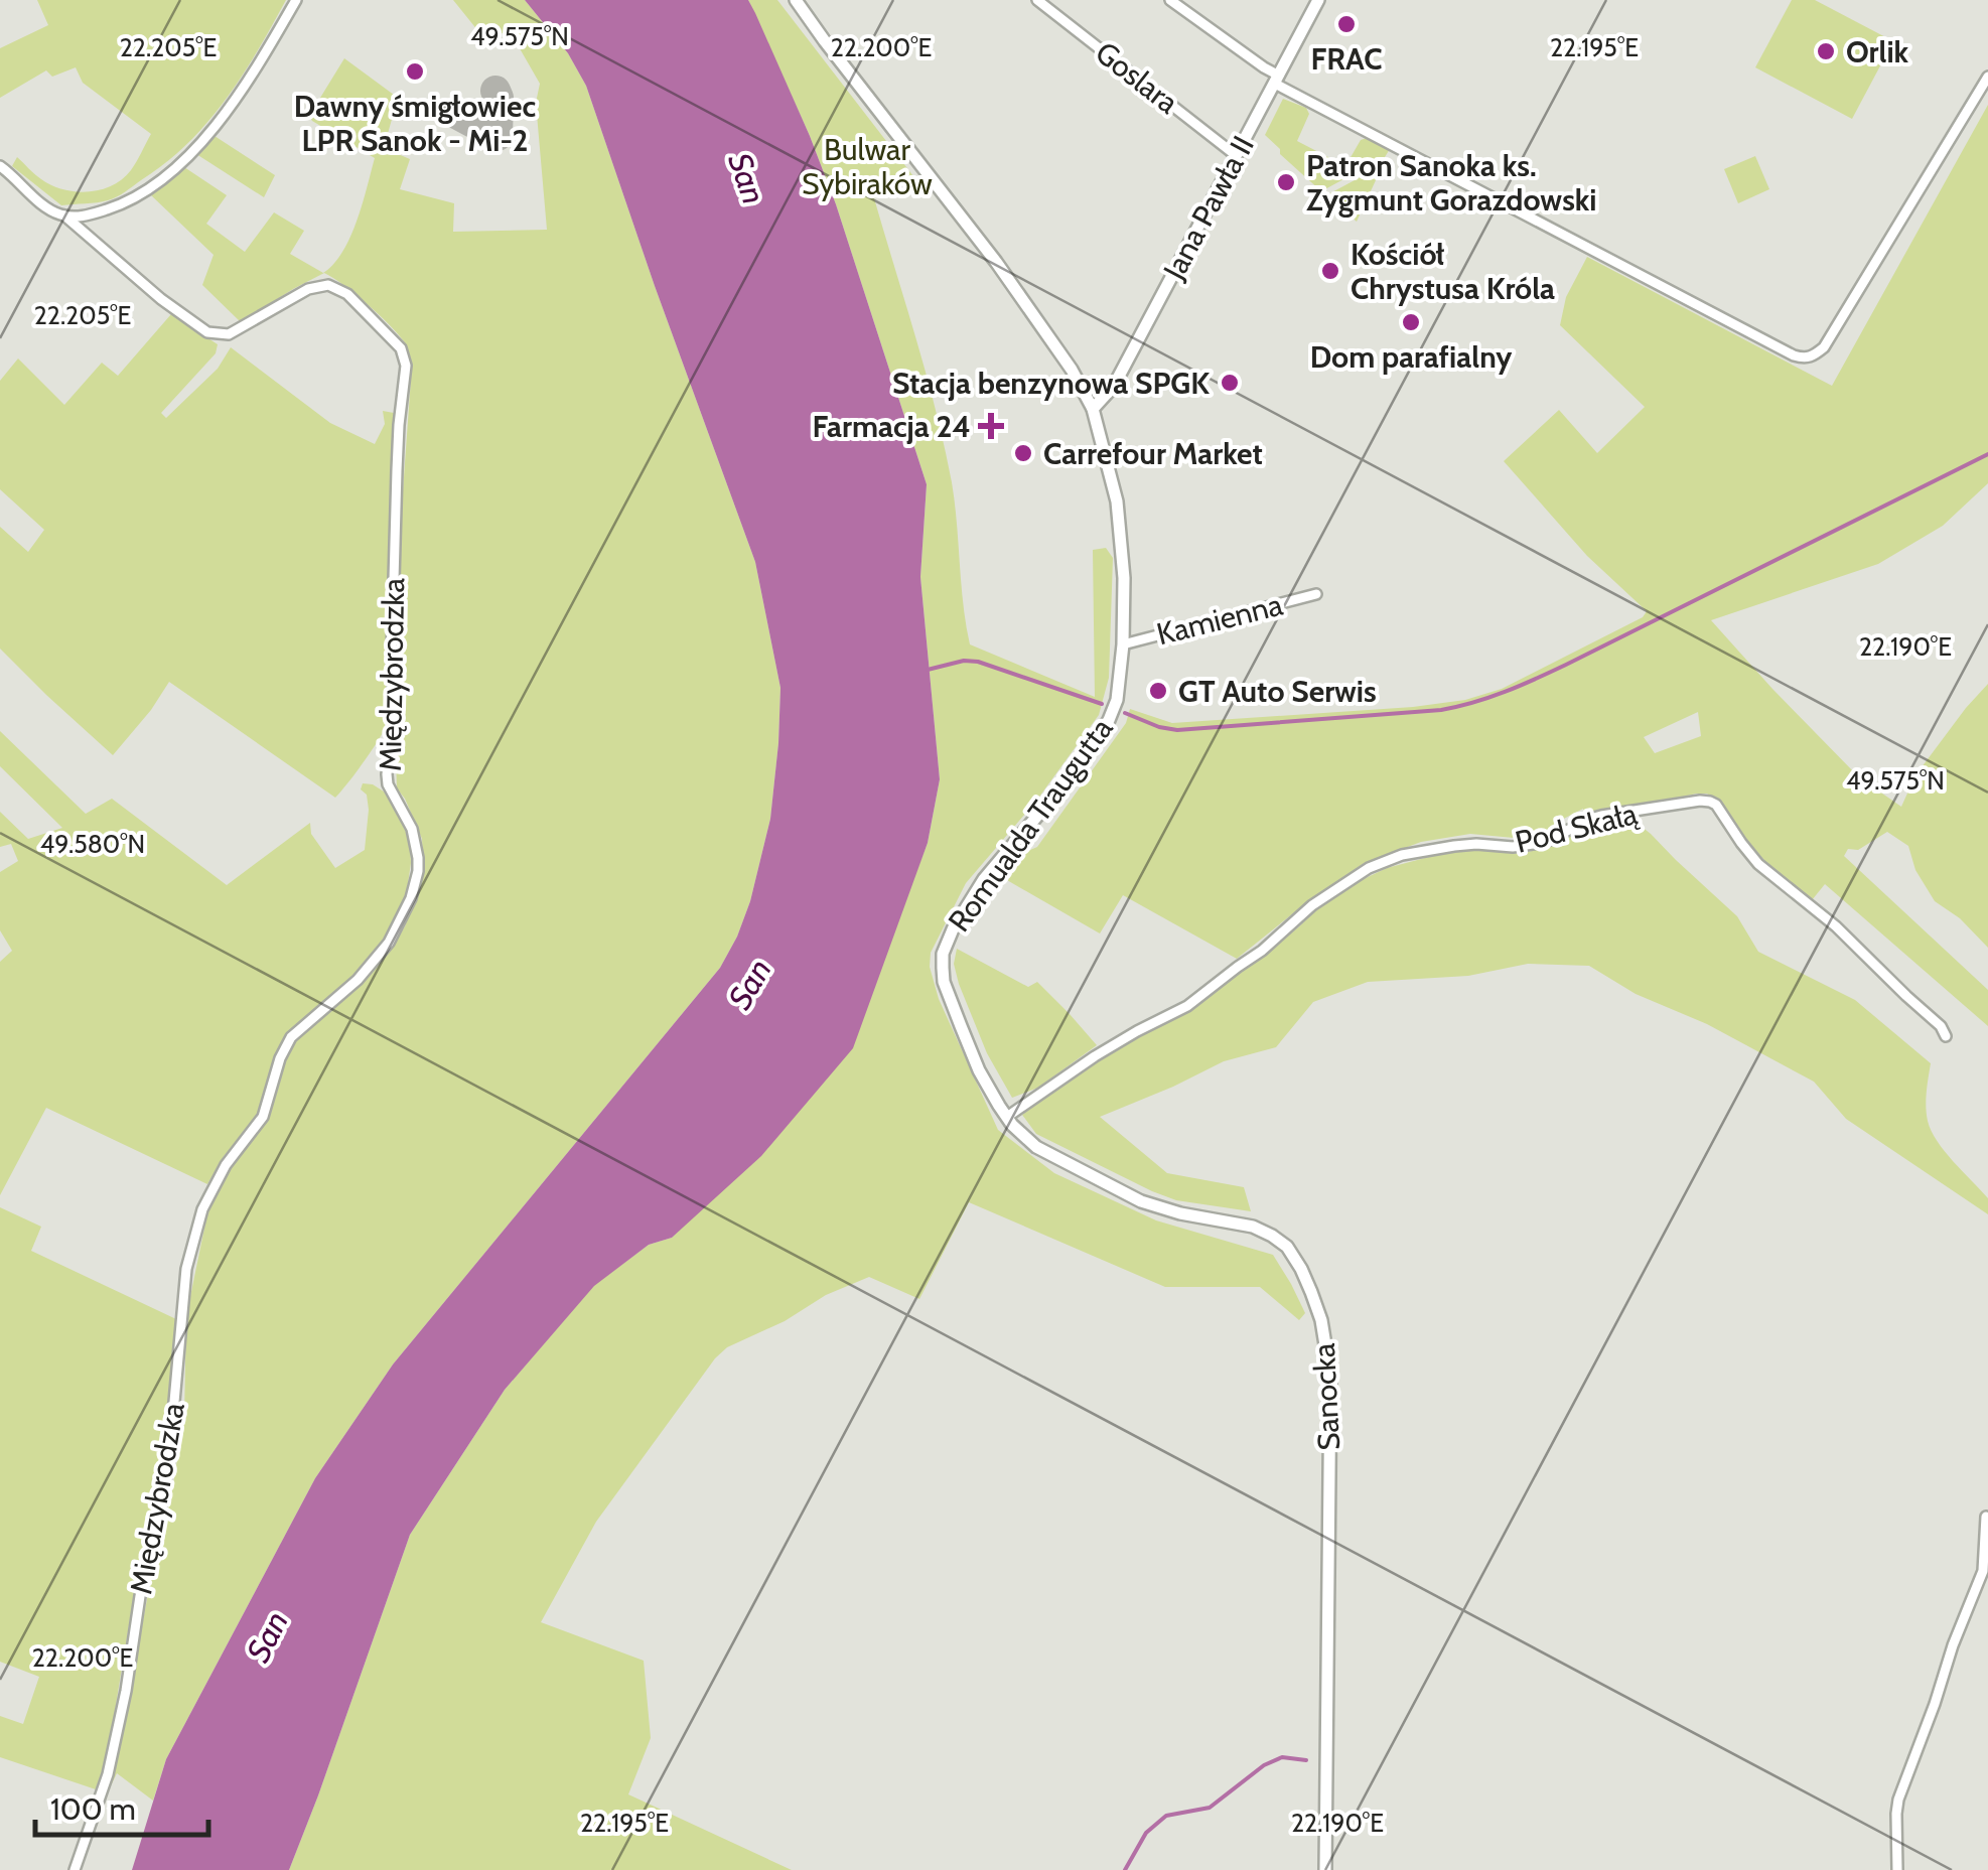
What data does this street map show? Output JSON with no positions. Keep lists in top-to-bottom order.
{
  "streets": {
    "street": [
      "Goslara",
      "Jana Pawła II",
      "Kamienna",
      "Międzybrodzka",
      "Romualda Traugutta",
      "Pod Skałą",
      "Sanocka"
    ]
  },
  "crossings": [
    ["Goslara", "Jana Pawła II"],
    ["Jana Pawła II", "Romualda Traugutta"],
    ["Kamienna", "Romualda Traugutta"],
    ["Romualda Traugutta", "Pod Skałą"],
    ["Romualda Traugutta", "Sanocka"],
    ["Pod Skałą", "Sanocka"]
  ],
  "water": ["San"],
  "parks": ["Bulwar Sybiraków"],
  "places": {
    "other": [
      "FRAC",
      "Orlik",
      "Dawny śmigłowiec LPR Sanok - Mi-2",
      "Patron Sanoka ks. Zygmunt Gorazdowski",
      "Kościół Chrystusa Króla",
      "Dom parafialny",
      "Stacja benzynowa SPGK",
      "Carrefour Market",
      "GT Auto Serwis"
    ],
    "health": ["Farmacja 24"]
  },
  "scale_bar": "100 m",
  "coordinates": [
    "49.575°N",
    "22.205°E",
    "22.200°E",
    "22.195°E",
    "22.190°E",
    "49.580°N"
  ]
}
